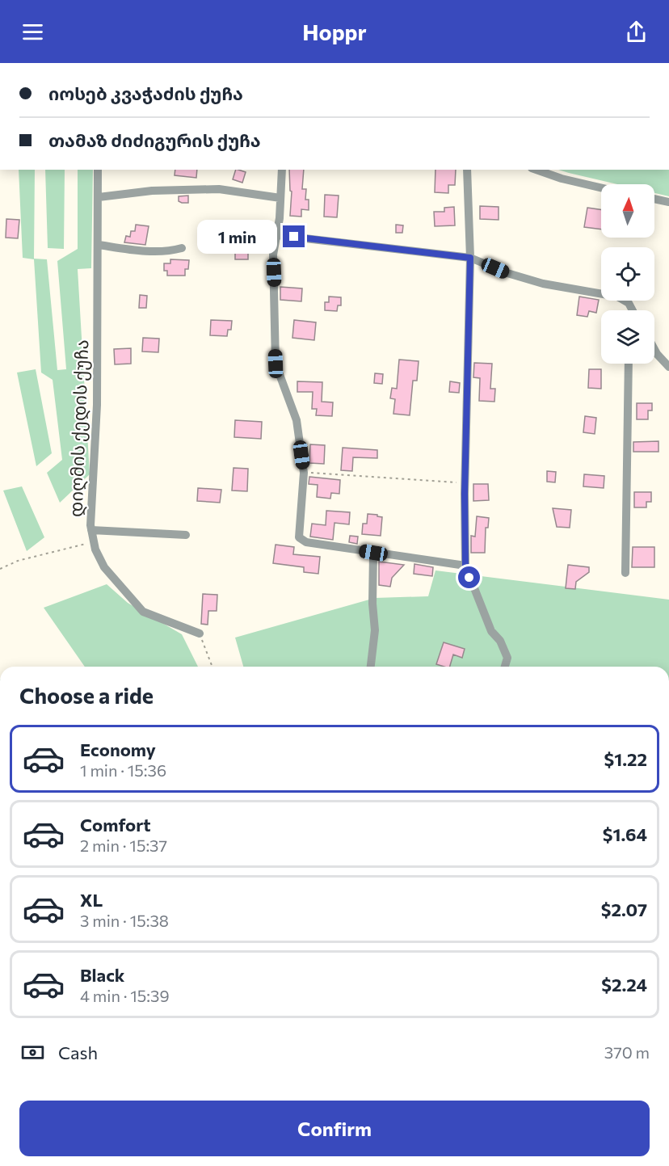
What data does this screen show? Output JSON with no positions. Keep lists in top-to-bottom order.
{
  "streets": {
    "street": ["დიღმის ქედის ქუჩა"]
  },
  "north": "top",
  "page": {
    "header": "Hoppr",
    "banner": ["იოსებ კვაჭაძის ქუჩა", "თამაზ ძიძიგურის ქუჩა"],
    "bubble": "1 min",
    "heading": "Choose a ride",
    "list": [
      {
        "name": "Economy",
        "note": "1 min · 15:36",
        "value": "$1.22"
      },
      {
        "name": "Comfort",
        "note": "2 min · 15:37",
        "value": "$1.64"
      },
      {
        "name": "XL",
        "note": "3 min · 15:38",
        "value": "$2.07"
      },
      {
        "name": "Black",
        "note": "4 min · 15:39",
        "value": "$2.24"
      }
    ],
    "pay": ["Cash", "370 m"],
    "buttons": "Confirm"
  }
}
